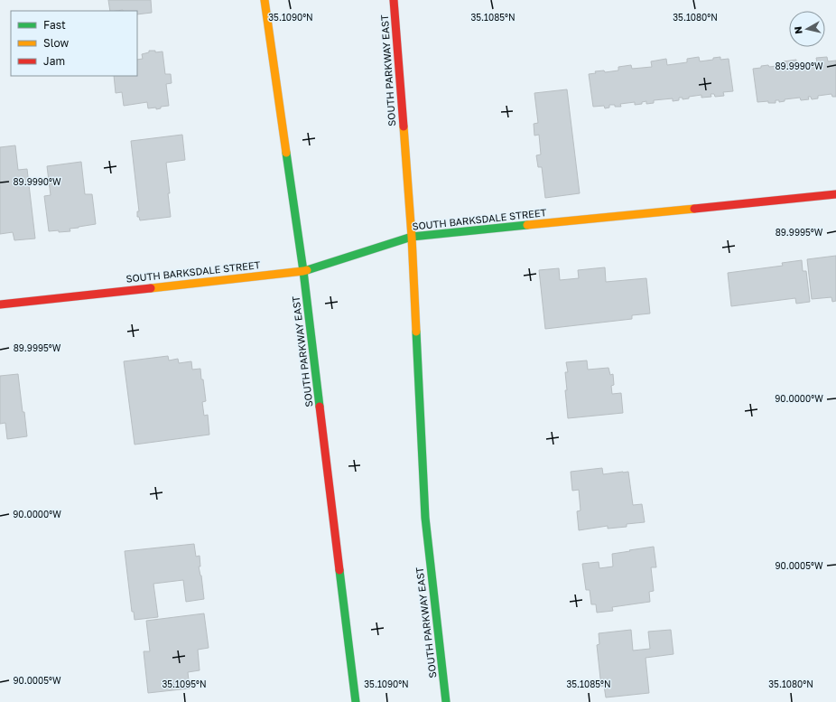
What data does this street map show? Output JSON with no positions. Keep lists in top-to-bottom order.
{
  "streets": {
    "main road": ["SOUTH PARKWAY EAST", "SOUTH BARKSDALE STREET"]
  },
  "crossings": [
    ["SOUTH PARKWAY EAST", "SOUTH BARKSDALE STREET"]
  ],
  "legend": ["Fast", "Slow", "Jam"],
  "north": "left",
  "coordinates": [
    "35.1090°N",
    "35.1085°N",
    "35.1080°N",
    "89.9990°W",
    "89.9995°W",
    "90.0000°W",
    "90.0005°W",
    "35.1095°N"
  ]
}
